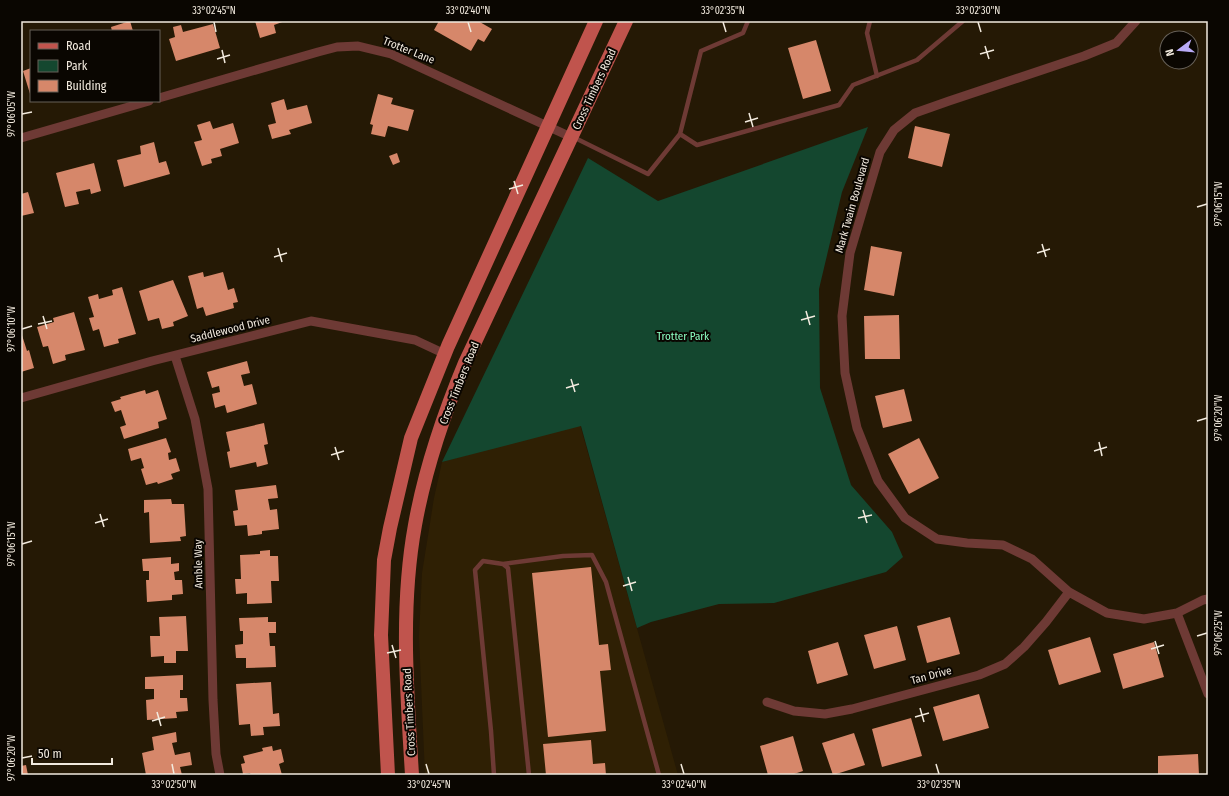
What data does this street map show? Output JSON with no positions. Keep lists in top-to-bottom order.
{
  "streets": {
    "main road": ["Cross Timbers Road"],
    "street": [
      "Trotter Lane",
      "Mark Twain Boulevard",
      "Saddlewood Drive",
      "Amble Way",
      "Tan Drive"
    ]
  },
  "crossings": [
    ["Trotter Lane", "Cross Timbers Road"],
    ["Mark Twain Boulevard", "Tan Drive"],
    ["Saddlewood Drive", "Amble Way"]
  ],
  "parks": ["Trotter Park"],
  "legend": ["Road", "Park", "Building"],
  "scale_bar": "50 m",
  "north": "left",
  "coordinates": [
    "33°02'45\"N",
    "33°02'40\"N",
    "33°02'35\"N",
    "33°02'30\"N",
    "97°06'05\"W",
    "97°06'15\"W",
    "97°06'10\"W",
    "97°06'20\"W",
    "97°06'25\"W",
    "33°02'50\"N"
  ]
}
